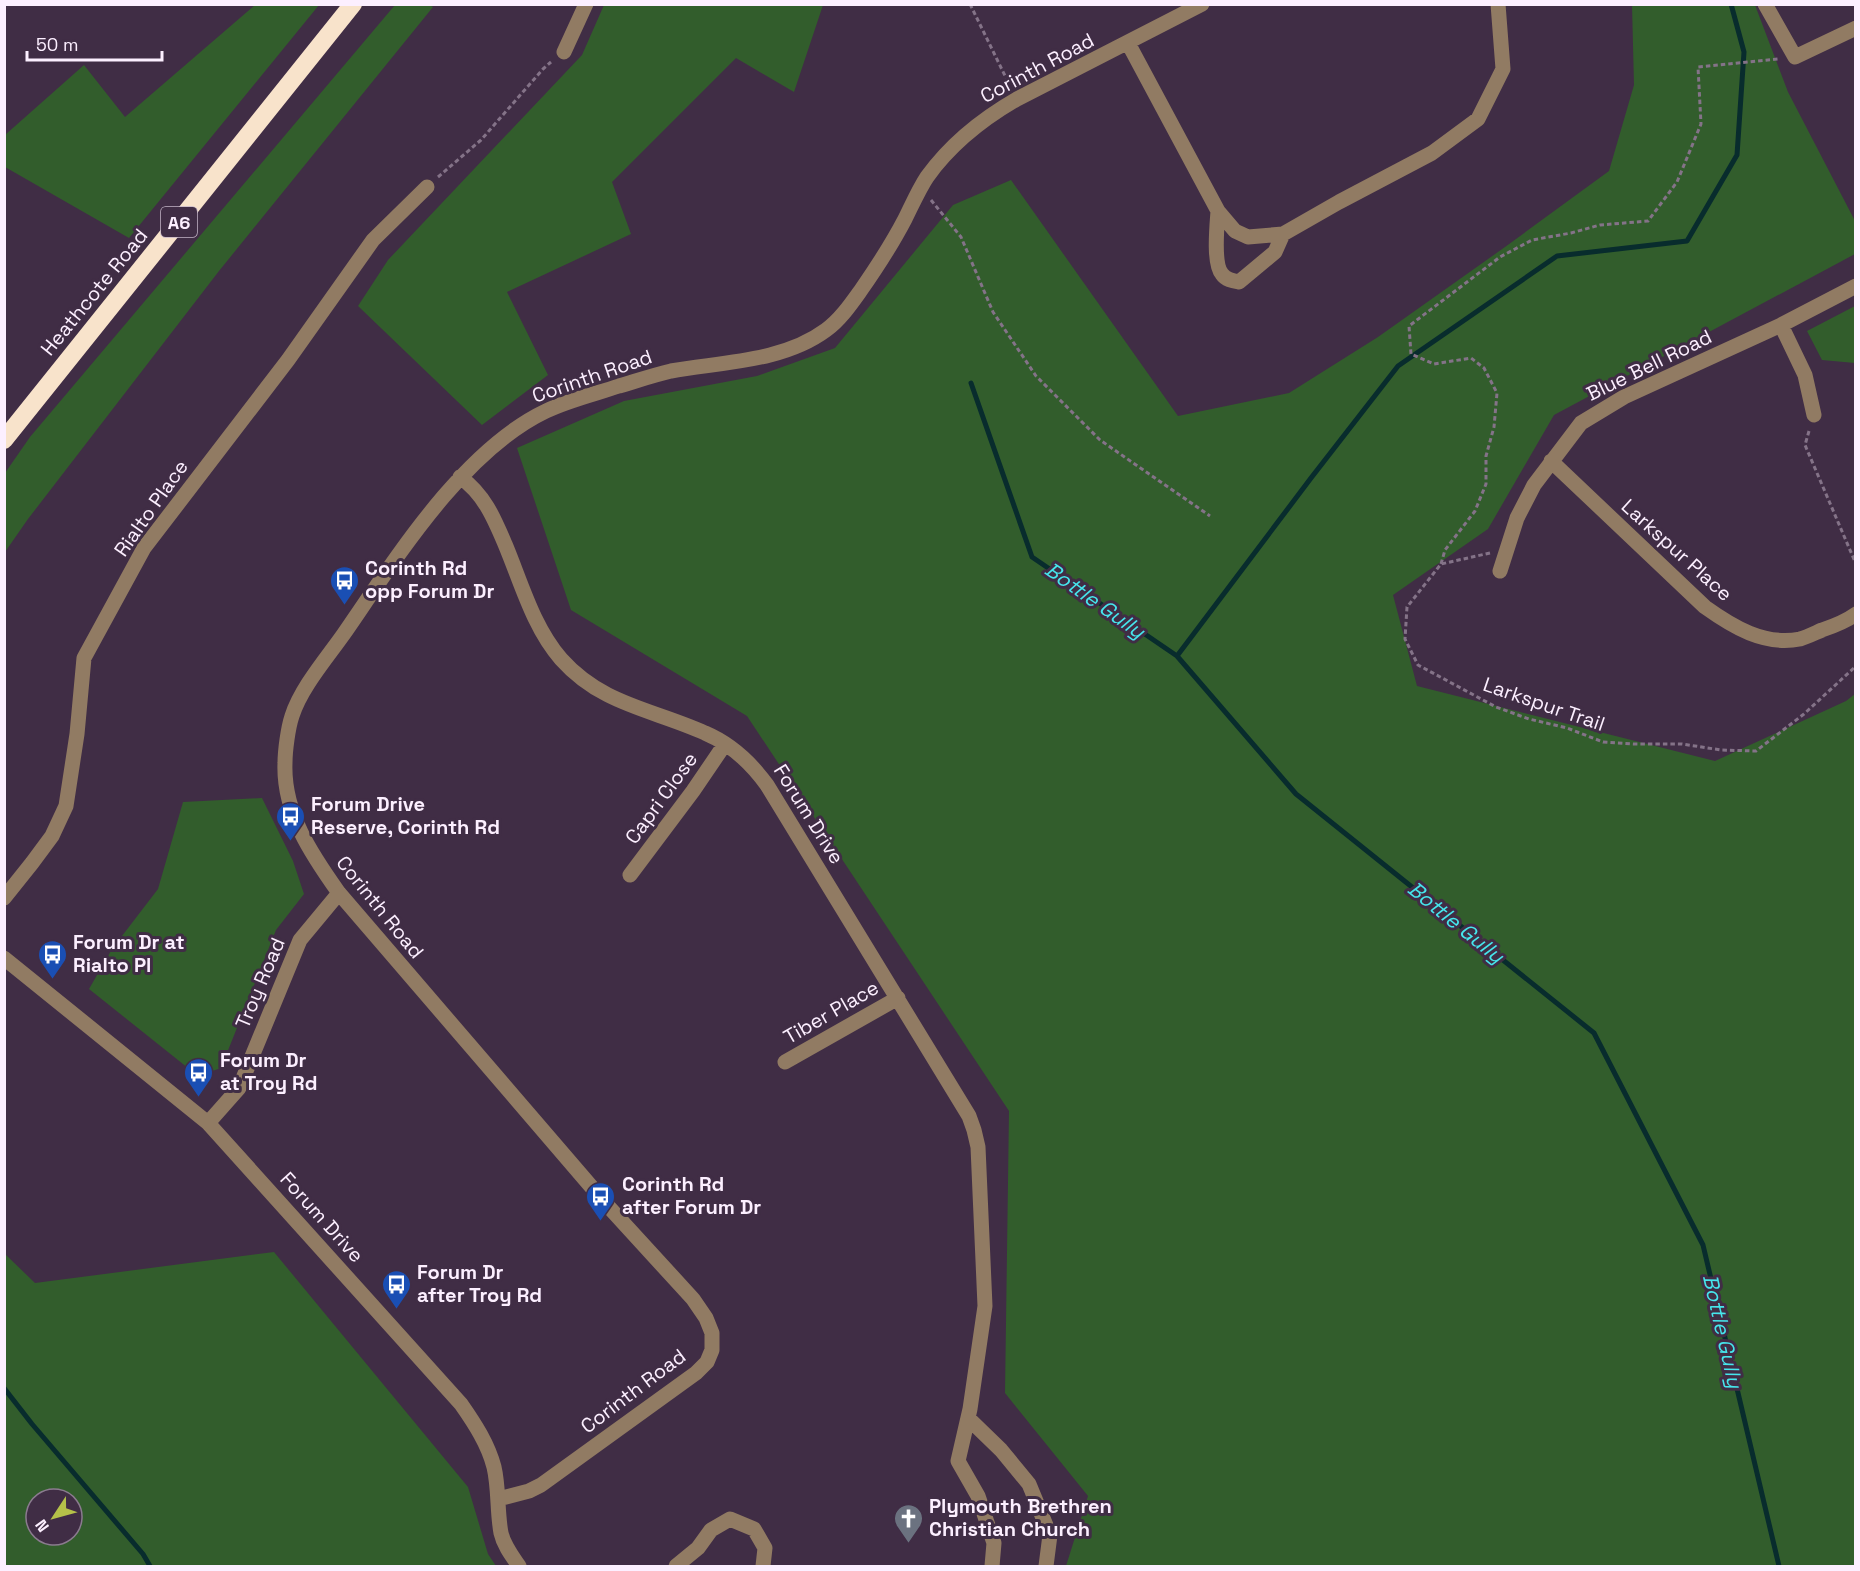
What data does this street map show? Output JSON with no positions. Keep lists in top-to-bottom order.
{
  "streets": {
    "highway": ["A6", "Heathcote Road"],
    "street": [
      "Corinth Road",
      "Blue Bell Road",
      "Rialto Place",
      "Larkspur Place",
      "Capri Close",
      "Forum Drive",
      "Troy Road",
      "Tiber Place"
    ],
    "path": ["Larkspur Trail"]
  },
  "crossings": [
    ["Corinth Road", "Forum Drive"],
    ["Corinth Road", "Troy Road"],
    ["Blue Bell Road", "Larkspur Place"],
    ["Capri Close", "Forum Drive"],
    ["Forum Drive", "Troy Road"],
    ["Forum Drive", "Tiber Place"]
  ],
  "water": ["Bottle Gully"],
  "places": {
    "bus stop": [
      "Corinth Rd opp Forum Dr",
      "Forum Drive Reserve, Corinth Rd",
      "Forum Dr at Rialto Pl",
      "Forum Dr at Troy Rd",
      "Corinth Rd after Forum Dr",
      "Forum Dr after Troy Rd"
    ],
    "church": ["Plymouth Brethren Christian Church"]
  },
  "scale_bar": "50 m",
  "north": "bottom left"
}
